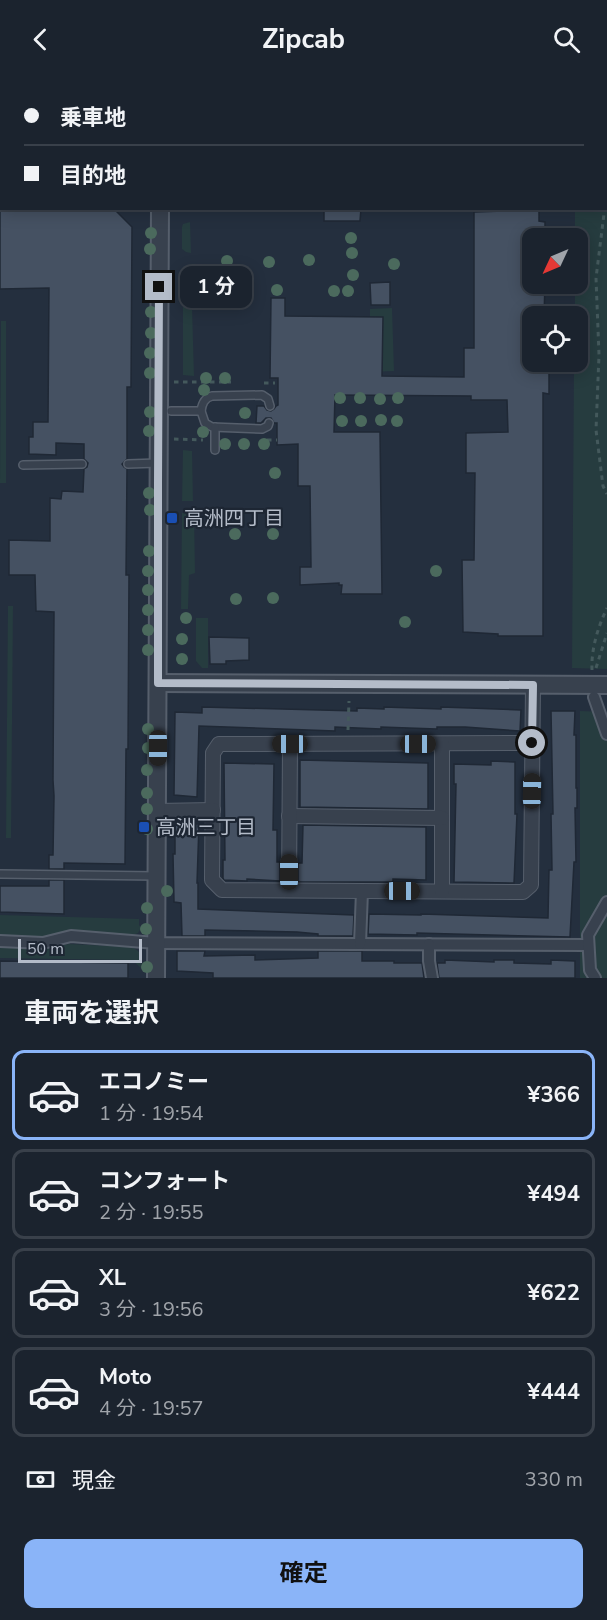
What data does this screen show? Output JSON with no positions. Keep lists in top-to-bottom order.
{
  "places": {
    "transit": ["高洲四丁目", "高洲三丁目"]
  },
  "scale_bar": "50 m",
  "north": "bottom left",
  "page": {
    "header": "Zipcab",
    "banner": ["乗車地", "目的地"],
    "bubble": "1 分",
    "scale": "50 m",
    "heading": "車両を選択",
    "list": [
      {
        "name": "エコノミー",
        "note": "1 分 · 19:54",
        "value": "¥366"
      },
      {
        "name": "コンフォート",
        "note": "2 分 · 19:55",
        "value": "¥494"
      },
      {
        "name": "XL",
        "note": "3 分 · 19:56",
        "value": "¥622"
      },
      {
        "name": "Moto",
        "note": "4 分 · 19:57",
        "value": "¥444"
      }
    ],
    "pay": ["現金", "330 m"],
    "buttons": "確定"
  }
}
